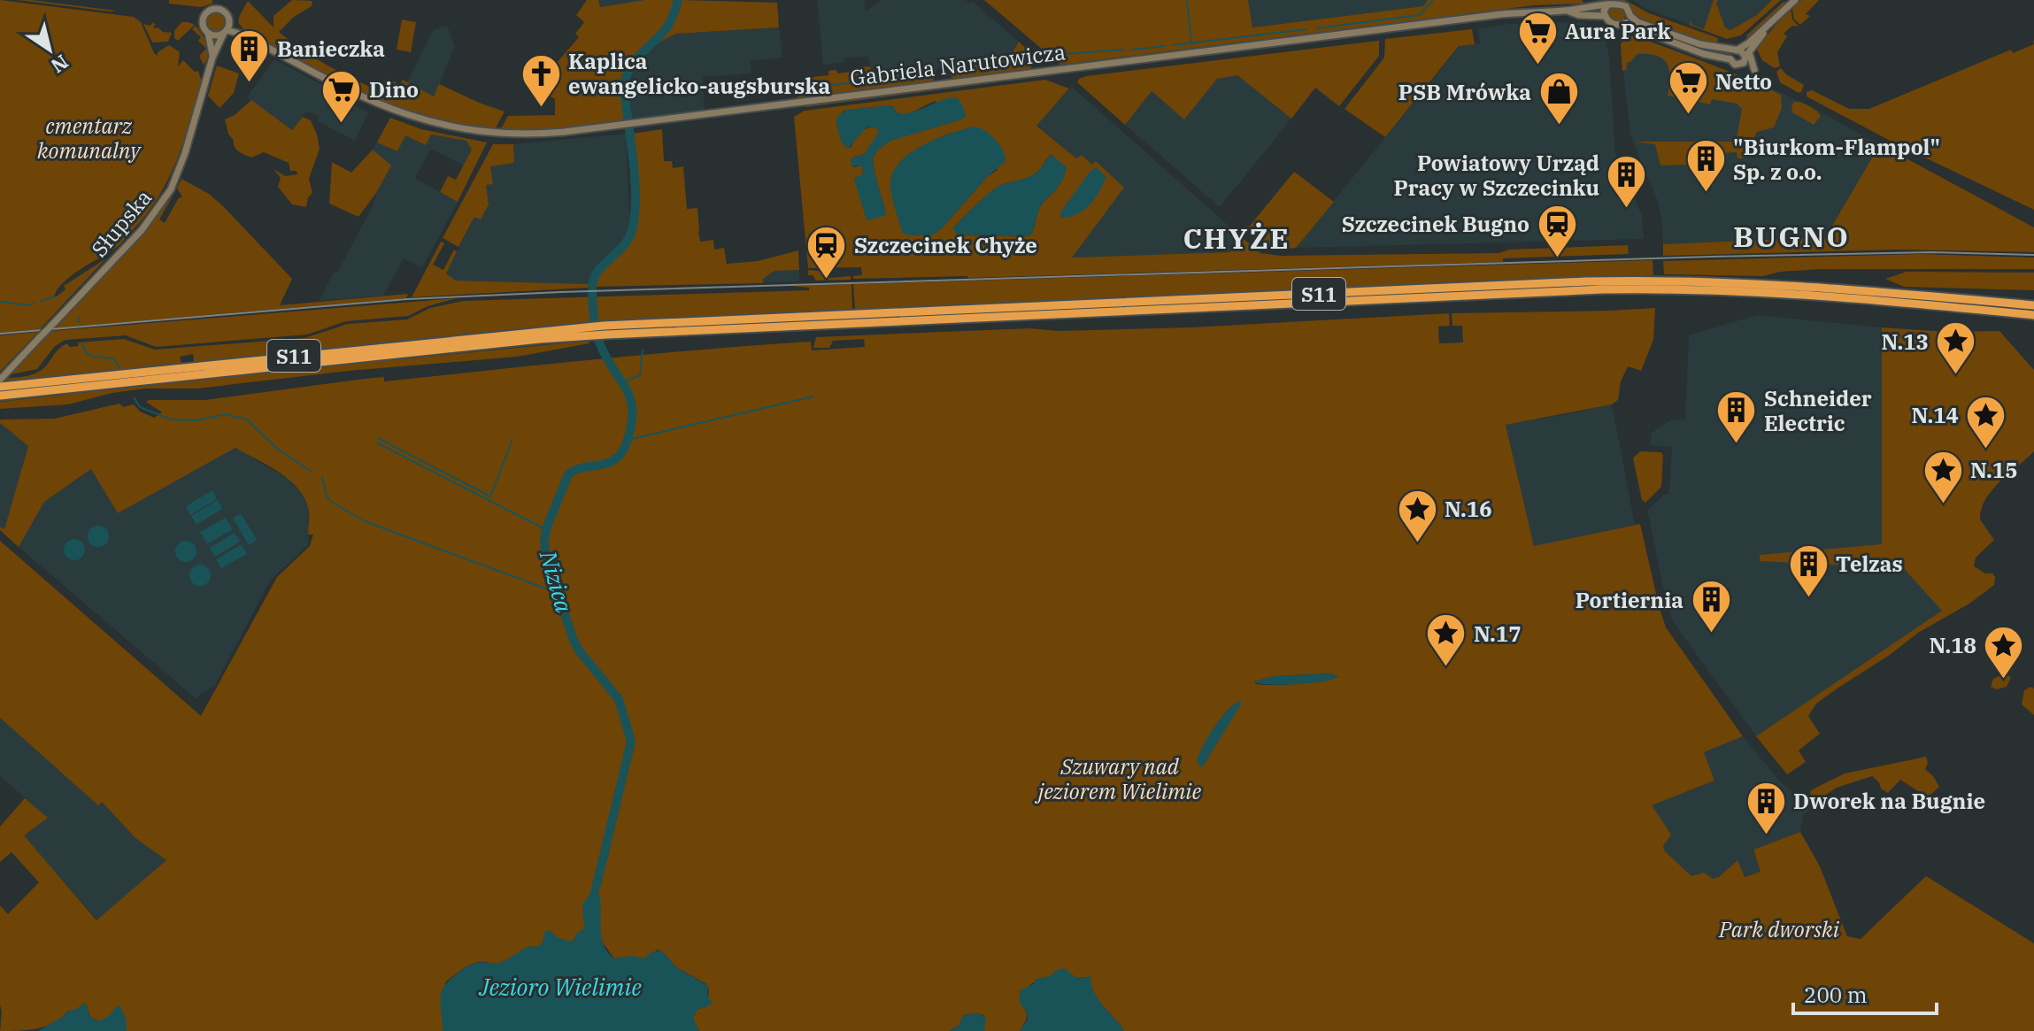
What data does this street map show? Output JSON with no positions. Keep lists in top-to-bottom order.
{
  "streets": {
    "highway": ["S11"],
    "main road": ["Gabriela Narutowicza", "Słupska"]
  },
  "crossings": [
    ["Gabriela Narutowicza", "Słupska"]
  ],
  "districts": ["BUGNO", "CHYŻE"],
  "water": ["Nizica", "Jezioro Wielimie"],
  "parks": ["cmentarz komunalny", "Szuwary nad jeziorem Wielimie", "Park dworski"],
  "places": {
    "supermarket": ["Aura Park", "Netto", "Dino"],
    "building": [
      "Banieczka",
      "\"Biurkom-Flampol\" Sp. z o.o.",
      "Powiatowy Urząd Pracy w Szczecinku",
      "Schneider Electric",
      "Telzas",
      "Portiernia",
      "Dworek na Bugnie"
    ],
    "church": ["Kaplica ewangelicko-augsburska"],
    "shop": ["PSB Mrówka"],
    "station": ["Szczecinek Bugno", "Szczecinek Chyże"],
    "place": [
      "N.13",
      "N.14",
      "N.15",
      "N.16",
      "N.17",
      "N.18"
    ]
  },
  "scale_bar": "200 m",
  "north": "bottom right"
}
